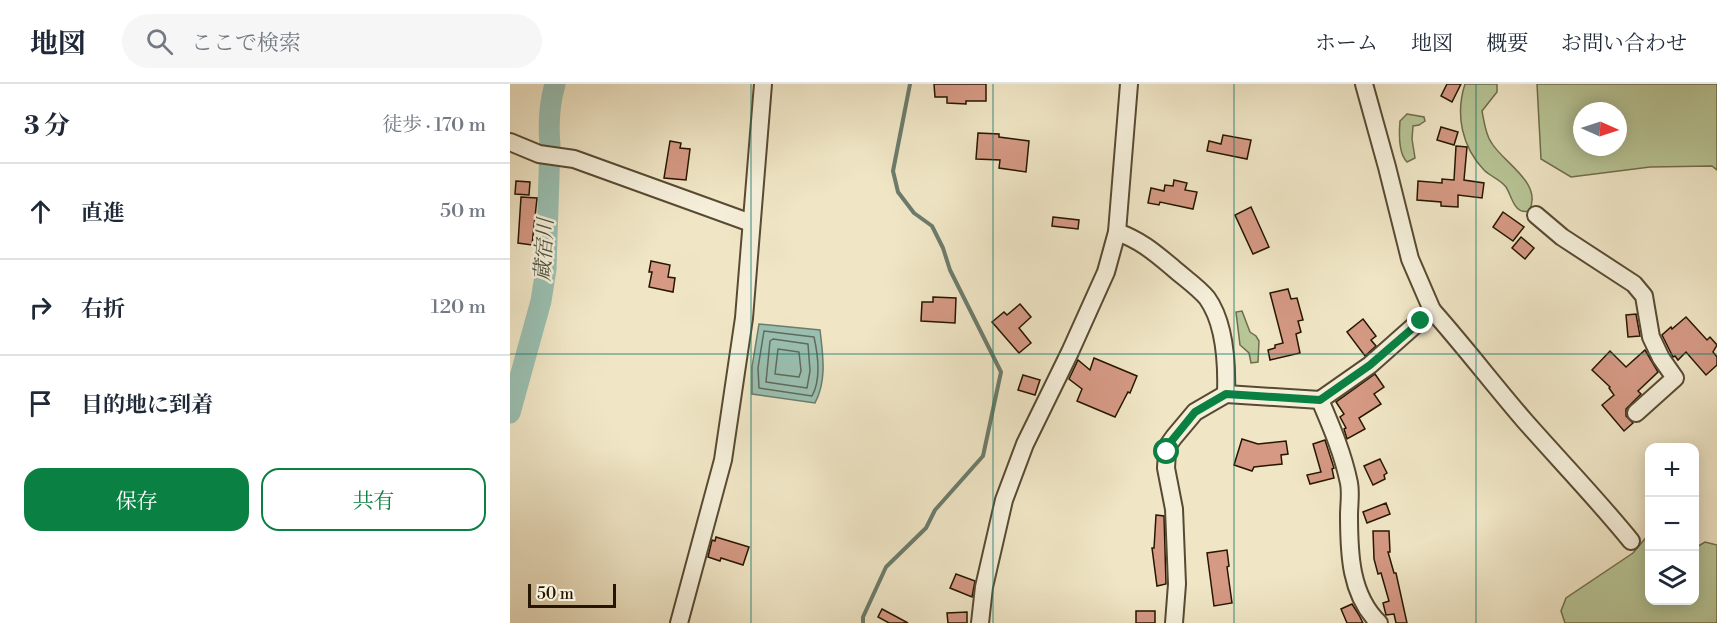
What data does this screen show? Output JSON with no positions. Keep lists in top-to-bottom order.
{
  "water": ["蔵宿川"],
  "scale_bar": "50 m",
  "north": "right",
  "page": {
    "header": "地図",
    "search": "ここで検索",
    "nav": [
      "ホーム",
      "地図",
      "概要",
      "お問い合わせ"
    ],
    "heading": ["3 分", "徒歩 · 170 m"],
    "list": [
      ["直進", "50 m"],
      ["右折", "120 m"],
      "目的地に到着"
    ],
    "map_buttons": ["+", "−"],
    "buttons": ["保存", "共有"],
    "scale": "50 m"
  }
}
